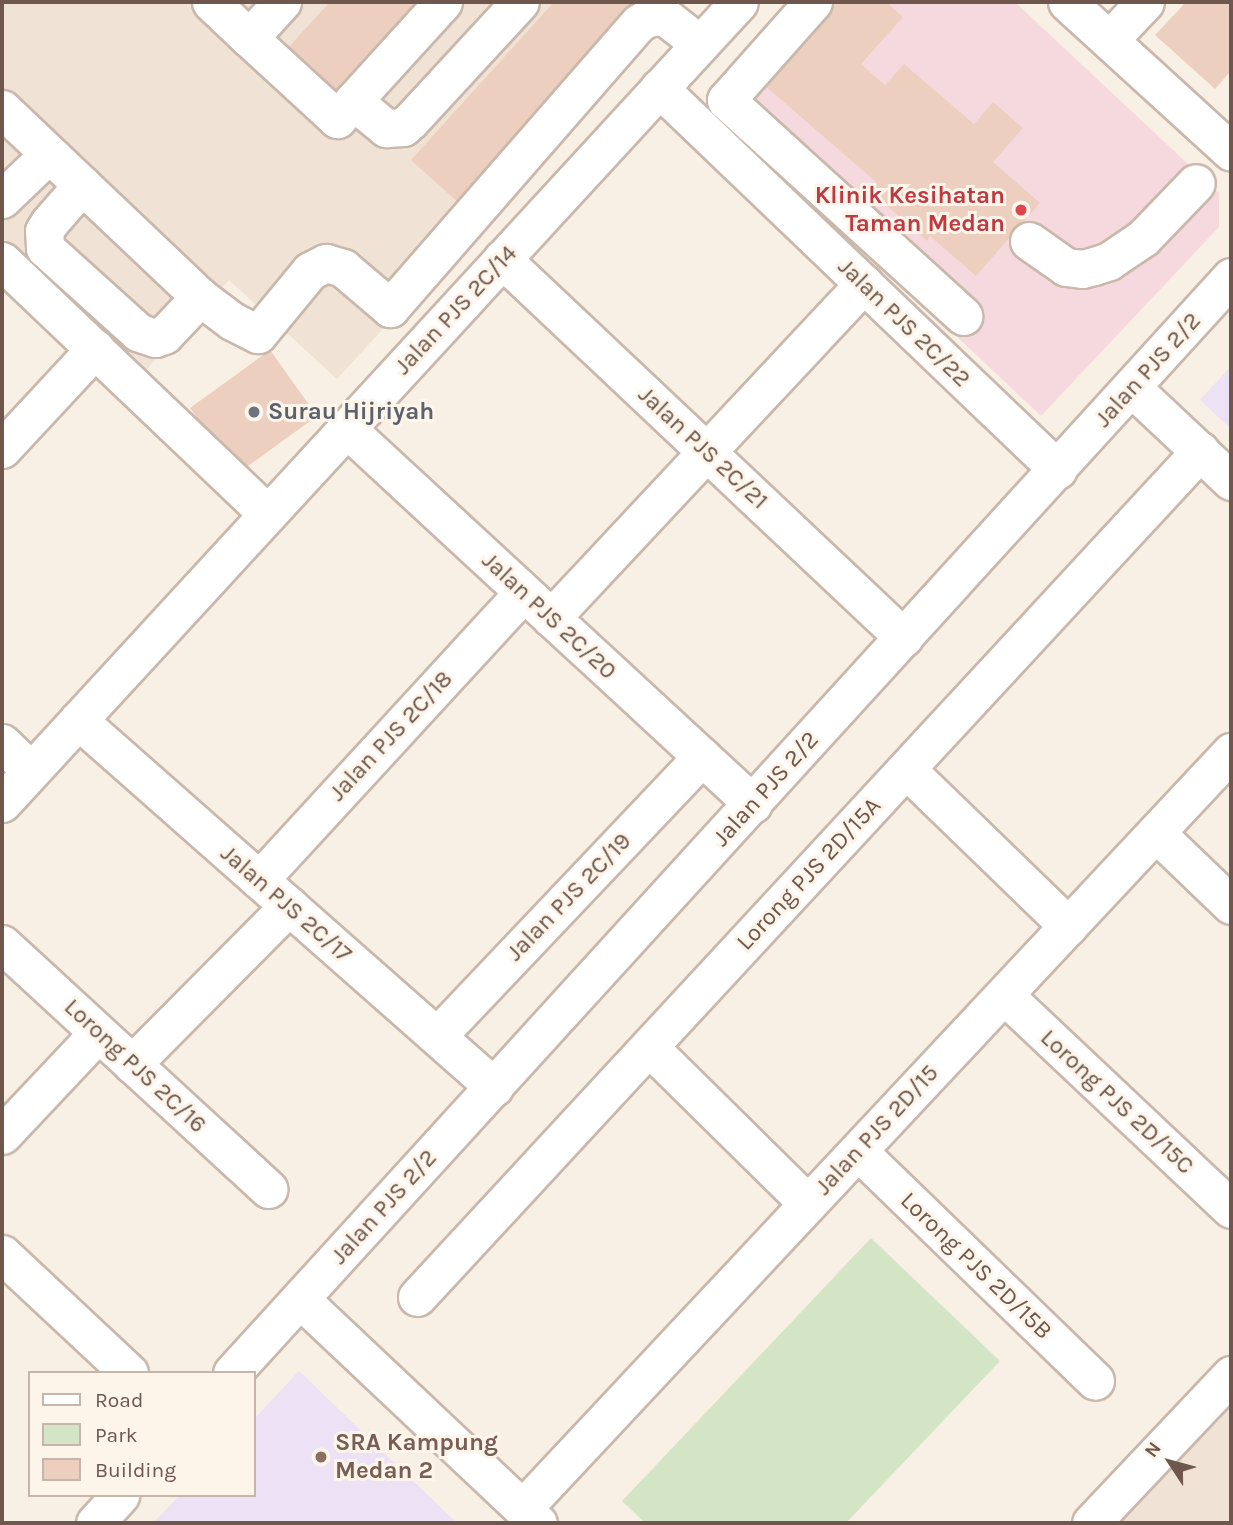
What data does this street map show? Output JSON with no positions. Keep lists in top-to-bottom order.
{
  "streets": {
    "street": [
      "Jalan PJS 2C/14",
      "Jalan PJS 2C/22",
      "Jalan PJS 2/2",
      "Jalan PJS 2C/21",
      "Jalan PJS 2C/20",
      "Jalan PJS 2C/18",
      "Lorong PJS 2D/15A",
      "Jalan PJS 2C/19",
      "Jalan PJS 2C/17",
      "Lorong PJS 2C/16",
      "Lorong PJS 2D/15C",
      "Jalan PJS 2D/15",
      "Lorong PJS 2D/15B"
    ]
  },
  "crossings": [
    ["Jalan PJS 2C/14", "Jalan PJS 2C/22"],
    ["Jalan PJS 2C/14", "Jalan PJS 2C/21"],
    ["Jalan PJS 2C/14", "Jalan PJS 2C/20"],
    ["Jalan PJS 2C/14", "Jalan PJS 2C/17"],
    ["Jalan PJS 2C/22", "Jalan PJS 2/2"],
    ["Jalan PJS 2/2", "Jalan PJS 2C/21"],
    ["Jalan PJS 2/2", "Jalan PJS 2C/20"],
    ["Jalan PJS 2/2", "Jalan PJS 2C/17"],
    ["Jalan PJS 2C/20", "Jalan PJS 2C/18"],
    ["Jalan PJS 2C/20", "Jalan PJS 2C/19"],
    ["Jalan PJS 2C/18", "Jalan PJS 2C/17"],
    ["Jalan PJS 2C/19", "Jalan PJS 2C/17"],
    ["Lorong PJS 2D/15C", "Jalan PJS 2D/15"],
    ["Jalan PJS 2D/15", "Lorong PJS 2D/15B"]
  ],
  "places": ["Klinik Kesihatan Taman Medan", "Surau Hijriyah", "SRA Kampung Medan 2"],
  "legend": ["Road", "Park", "Building"],
  "north": "top left"
}
